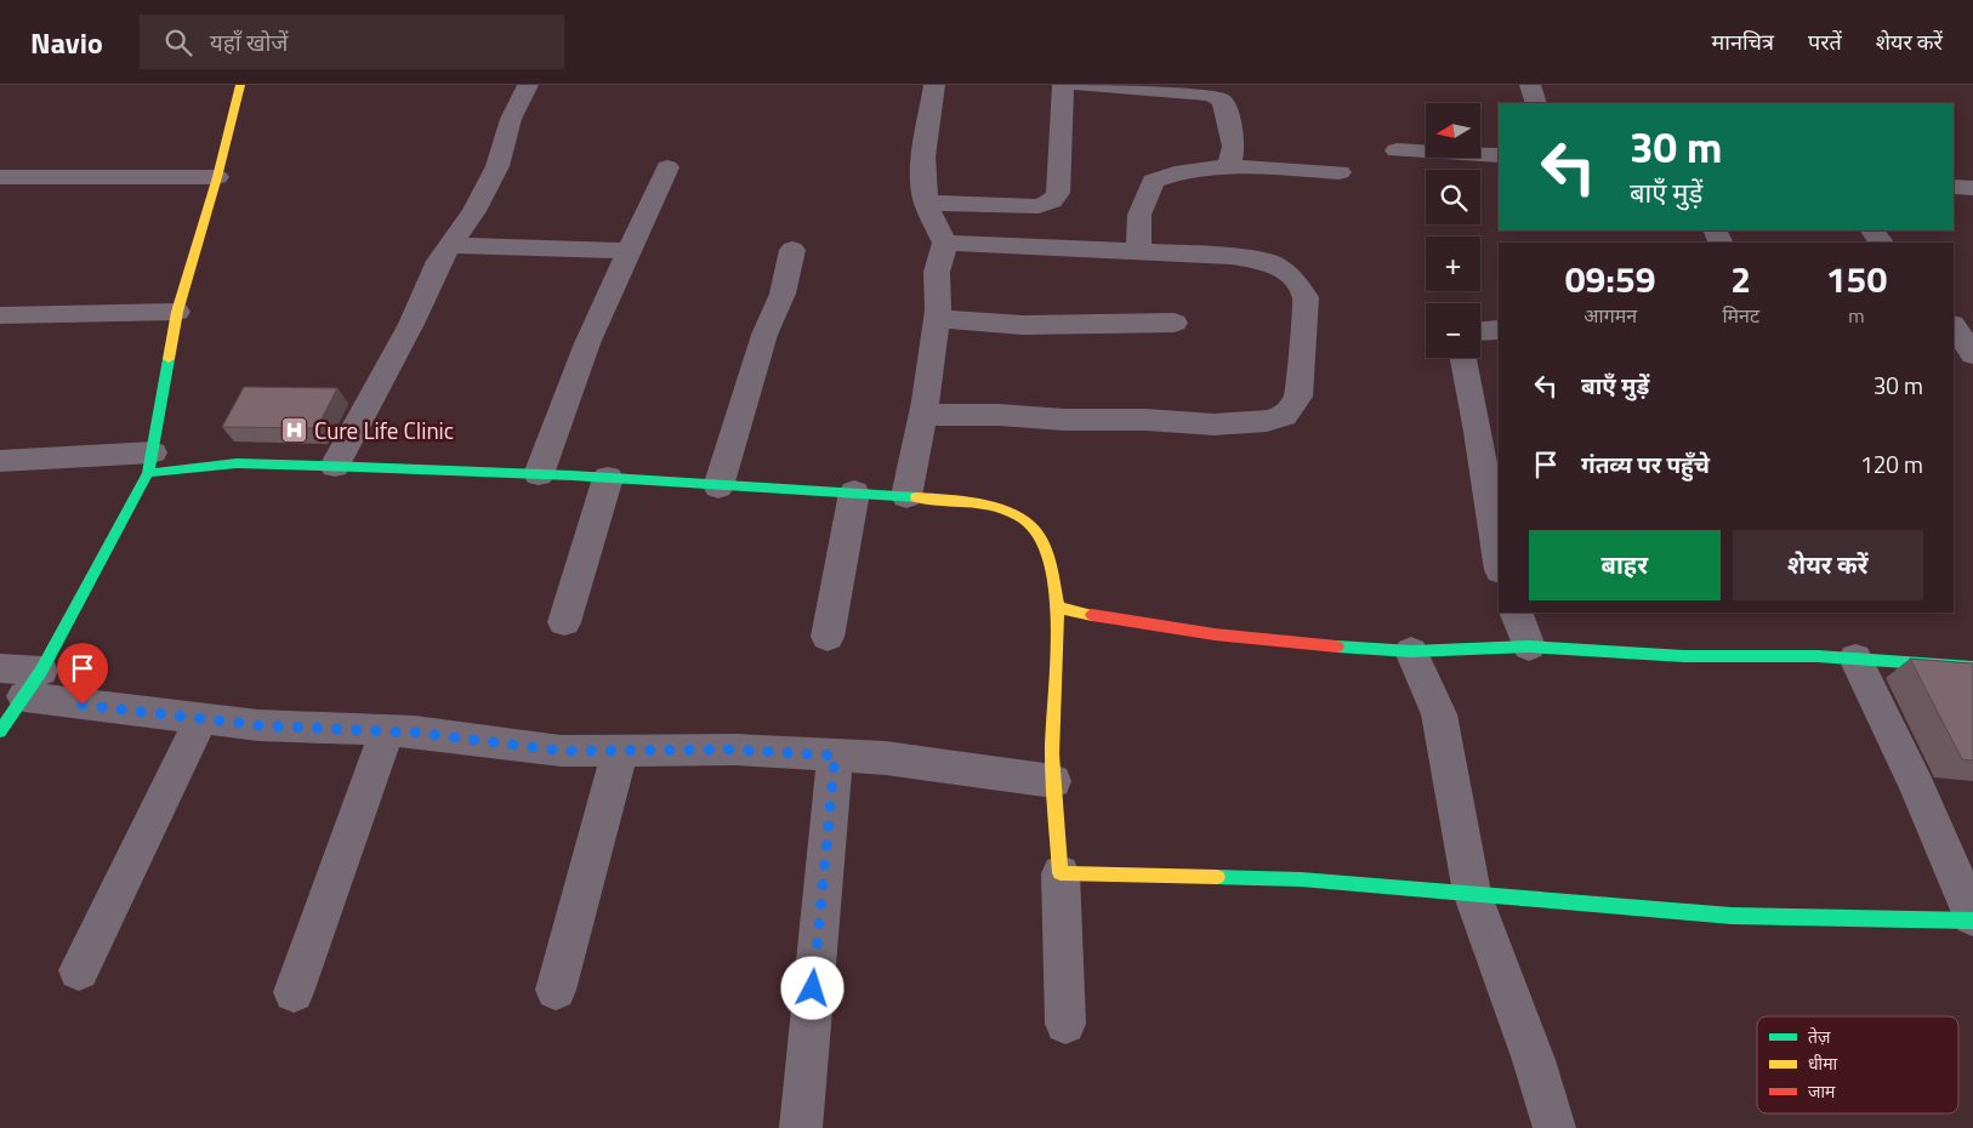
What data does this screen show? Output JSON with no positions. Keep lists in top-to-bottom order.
{
  "places": {
    "hospital": ["Cure Life Clinic"]
  },
  "legend": ["तेज़", "धीमा", "जाम"],
  "north": "left",
  "page": {
    "header": "Navio",
    "search": "यहाँ खोजें",
    "nav": ["मानचित्र", "परतें", "शेयर करें"],
    "map_buttons": ["+", "−"],
    "turn": ["30 m", "बाएँ मुड़ें"],
    "eta": [
      "09:59",
      "आगमन",
      "2",
      "मिनट",
      "150",
      "m"
    ],
    "list": [
      {
        "name": "बाएँ मुड़ें",
        "value": "30 m"
      },
      {
        "name": "गंतव्य पर पहुँचे",
        "value": "120 m"
      }
    ],
    "buttons": ["बाहर", "शेयर करें"]
  }
}
